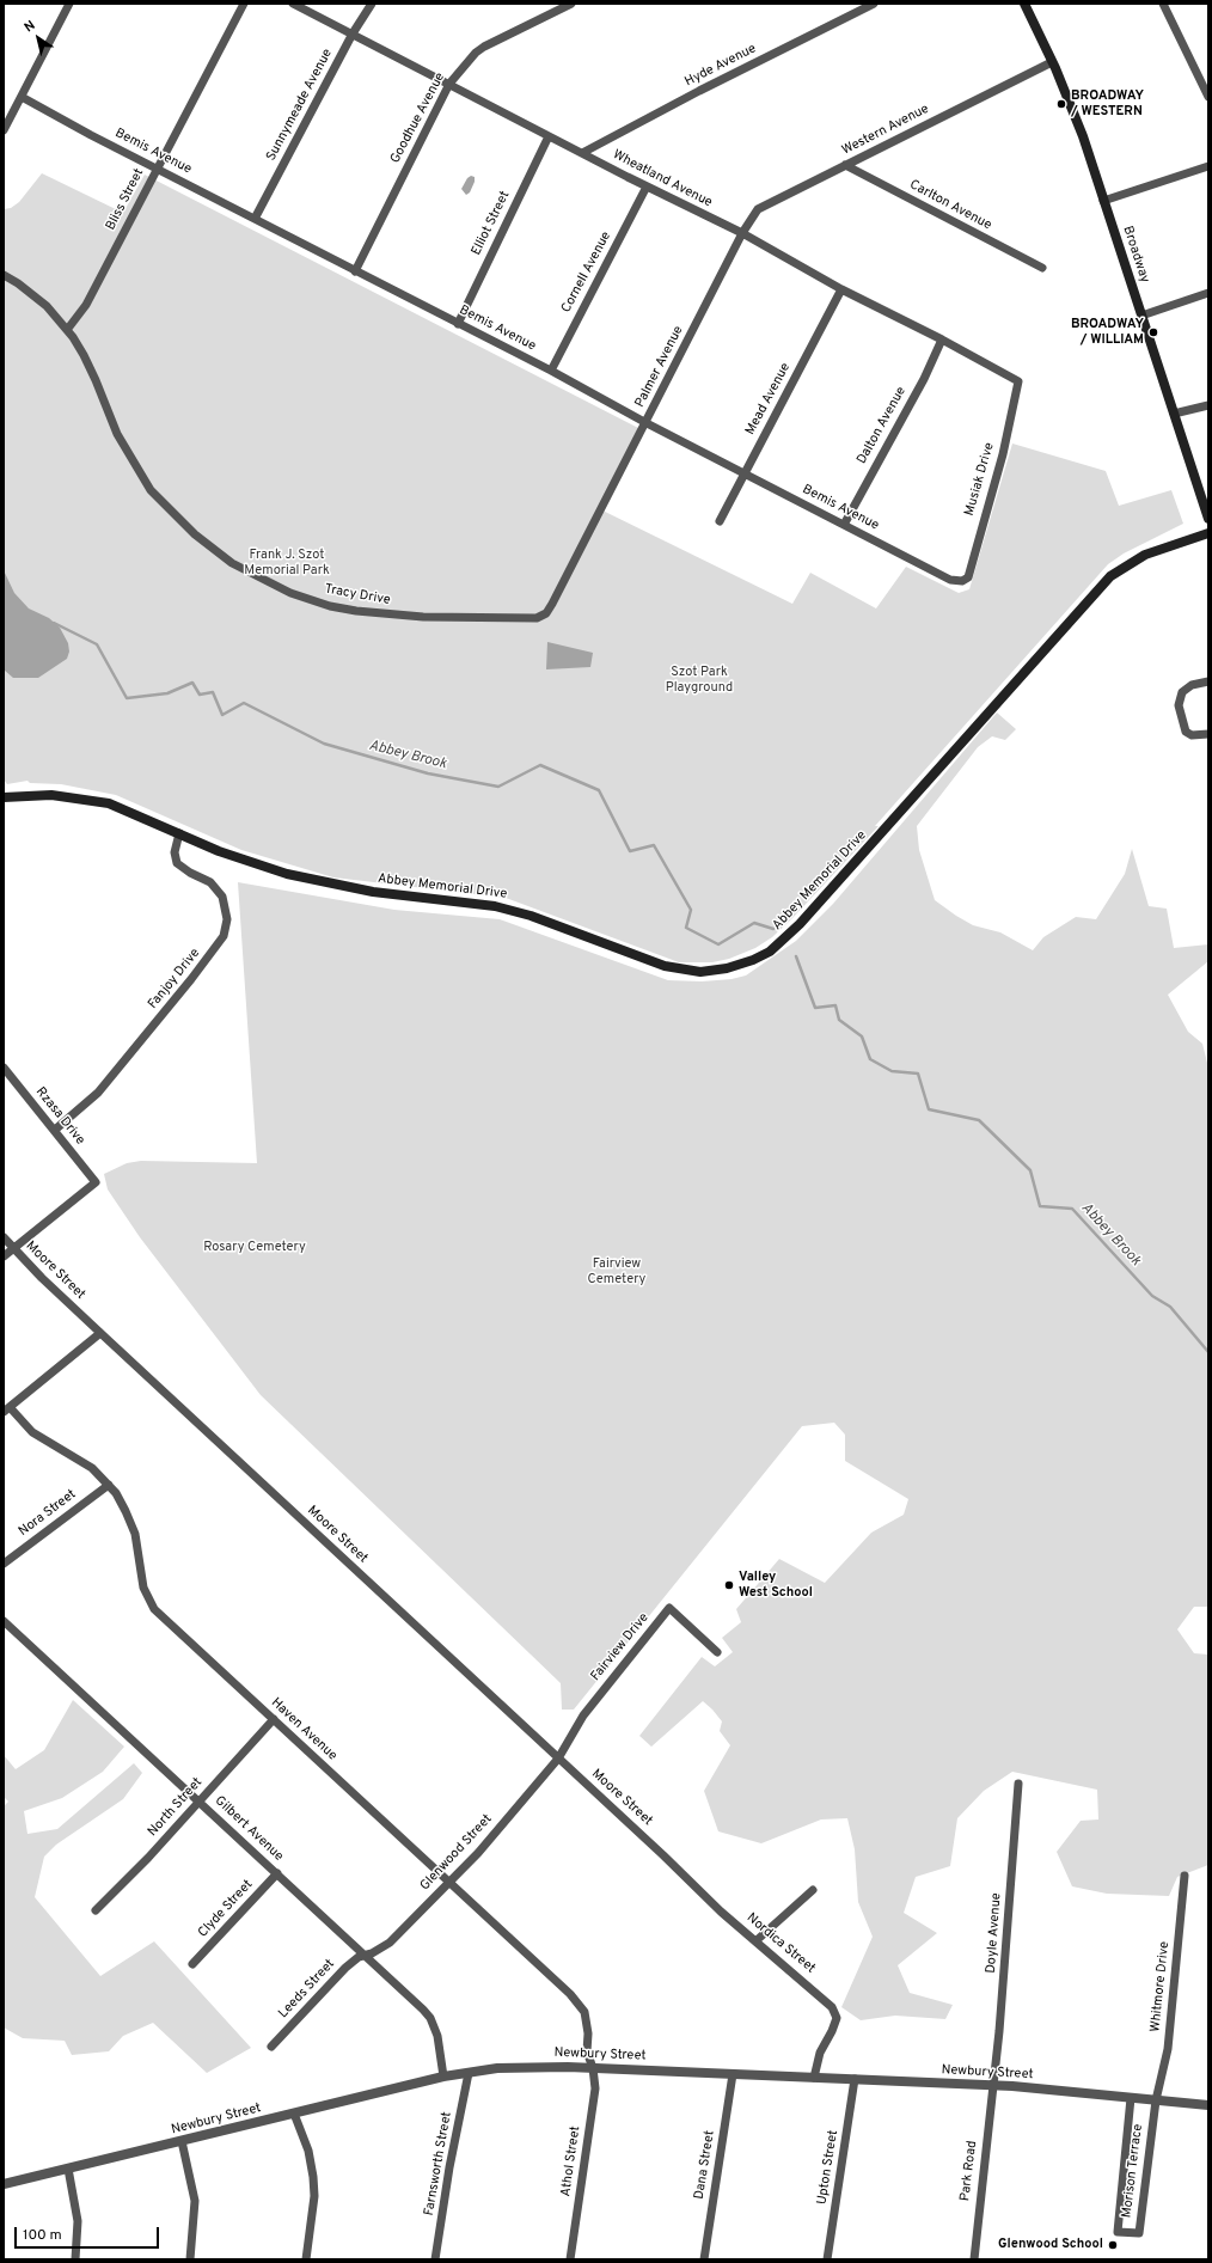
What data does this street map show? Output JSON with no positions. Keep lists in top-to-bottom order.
{
  "streets": {
    "main road": ["Broadway", "Abbey Memorial Drive"],
    "street": [
      "Hyde Avenue",
      "Sunnymeade Avenue",
      "Goodhue Avenue",
      "Western Avenue",
      "Bemis Avenue",
      "Wheatland Avenue",
      "Bliss Street",
      "Carlton Avenue",
      "Elliot Street",
      "Cornell Avenue",
      "Palmer Avenue",
      "Mead Avenue",
      "Dalton Avenue",
      "Musiak Drive",
      "Tracy Drive",
      "Fanjoy Drive",
      "Rzasa Drive",
      "Moore Street",
      "Nora Street",
      "Fairview Drive",
      "Haven Avenue",
      "North Street",
      "Gilbert Avenue",
      "Glenwood Street",
      "Clyde Street",
      "Doyle Avenue",
      "Nordica Street",
      "Whitmore Drive",
      "Leeds Street",
      "Newbury Street",
      "Athol Street",
      "Farnsworth Street",
      "Dana Street",
      "Upton Street",
      "Park Road",
      "Morison Terrace"
    ]
  },
  "crossings": [
    ["Hyde Avenue", "Wheatland Avenue"],
    ["Sunnymeade Avenue", "Bemis Avenue"],
    ["Sunnymeade Avenue", "Wheatland Avenue"],
    ["Goodhue Avenue", "Bemis Avenue"],
    ["Goodhue Avenue", "Wheatland Avenue"],
    ["Western Avenue", "Wheatland Avenue"],
    ["Western Avenue", "Carlton Avenue"],
    ["Western Avenue", "Broadway"],
    ["Western Avenue", "Palmer Avenue"],
    ["Bemis Avenue", "Bliss Street"],
    ["Bemis Avenue", "Elliot Street"],
    ["Bemis Avenue", "Cornell Avenue"],
    ["Bemis Avenue", "Palmer Avenue"],
    ["Bemis Avenue", "Mead Avenue"],
    ["Bemis Avenue", "Dalton Avenue"],
    ["Bemis Avenue", "Musiak Drive"],
    ["Wheatland Avenue", "Elliot Street"],
    ["Wheatland Avenue", "Cornell Avenue"],
    ["Wheatland Avenue", "Palmer Avenue"],
    ["Wheatland Avenue", "Mead Avenue"],
    ["Wheatland Avenue", "Dalton Avenue"],
    ["Wheatland Avenue", "Musiak Drive"],
    ["Bliss Street", "Tracy Drive"],
    ["Palmer Avenue", "Tracy Drive"],
    ["Abbey Memorial Drive", "Fanjoy Drive"],
    ["Fanjoy Drive", "Rzasa Drive"],
    ["Rzasa Drive", "Moore Street"],
    ["Moore Street", "Fairview Drive"],
    ["Moore Street", "Glenwood Street"],
    ["Moore Street", "Nordica Street"],
    ["Nora Street", "Haven Avenue"],
    ["Fairview Drive", "Glenwood Street"],
    ["Haven Avenue", "North Street"],
    ["Haven Avenue", "Glenwood Street"],
    ["Haven Avenue", "Newbury Street"],
    ["Haven Avenue", "Athol Street"],
    ["North Street", "Gilbert Avenue"],
    ["Gilbert Avenue", "Glenwood Street"],
    ["Gilbert Avenue", "Clyde Street"],
    ["Gilbert Avenue", "Leeds Street"],
    ["Gilbert Avenue", "Newbury Street"],
    ["Glenwood Street", "Leeds Street"],
    ["Doyle Avenue", "Newbury Street"],
    ["Doyle Avenue", "Park Road"],
    ["Nordica Street", "Newbury Street"],
    ["Whitmore Drive", "Newbury Street"],
    ["Whitmore Drive", "Morison Terrace"],
    ["Newbury Street", "Athol Street"],
    ["Newbury Street", "Farnsworth Street"],
    ["Newbury Street", "Dana Street"],
    ["Newbury Street", "Upton Street"],
    ["Newbury Street", "Park Road"],
    ["Newbury Street", "Morison Terrace"]
  ],
  "water": ["Abbey Brook"],
  "parks": [
    "Frank J. Szot Memorial Park",
    "Szot Park Playground",
    "Rosary Cemetery",
    "Fairview Cemetery"
  ],
  "places": [
    "BROADWAY / WESTERN",
    "BROADWAY / WILLIAM",
    "Valley West School",
    "Glenwood School"
  ],
  "scale_bar": "100 m",
  "north": "top left"
}
